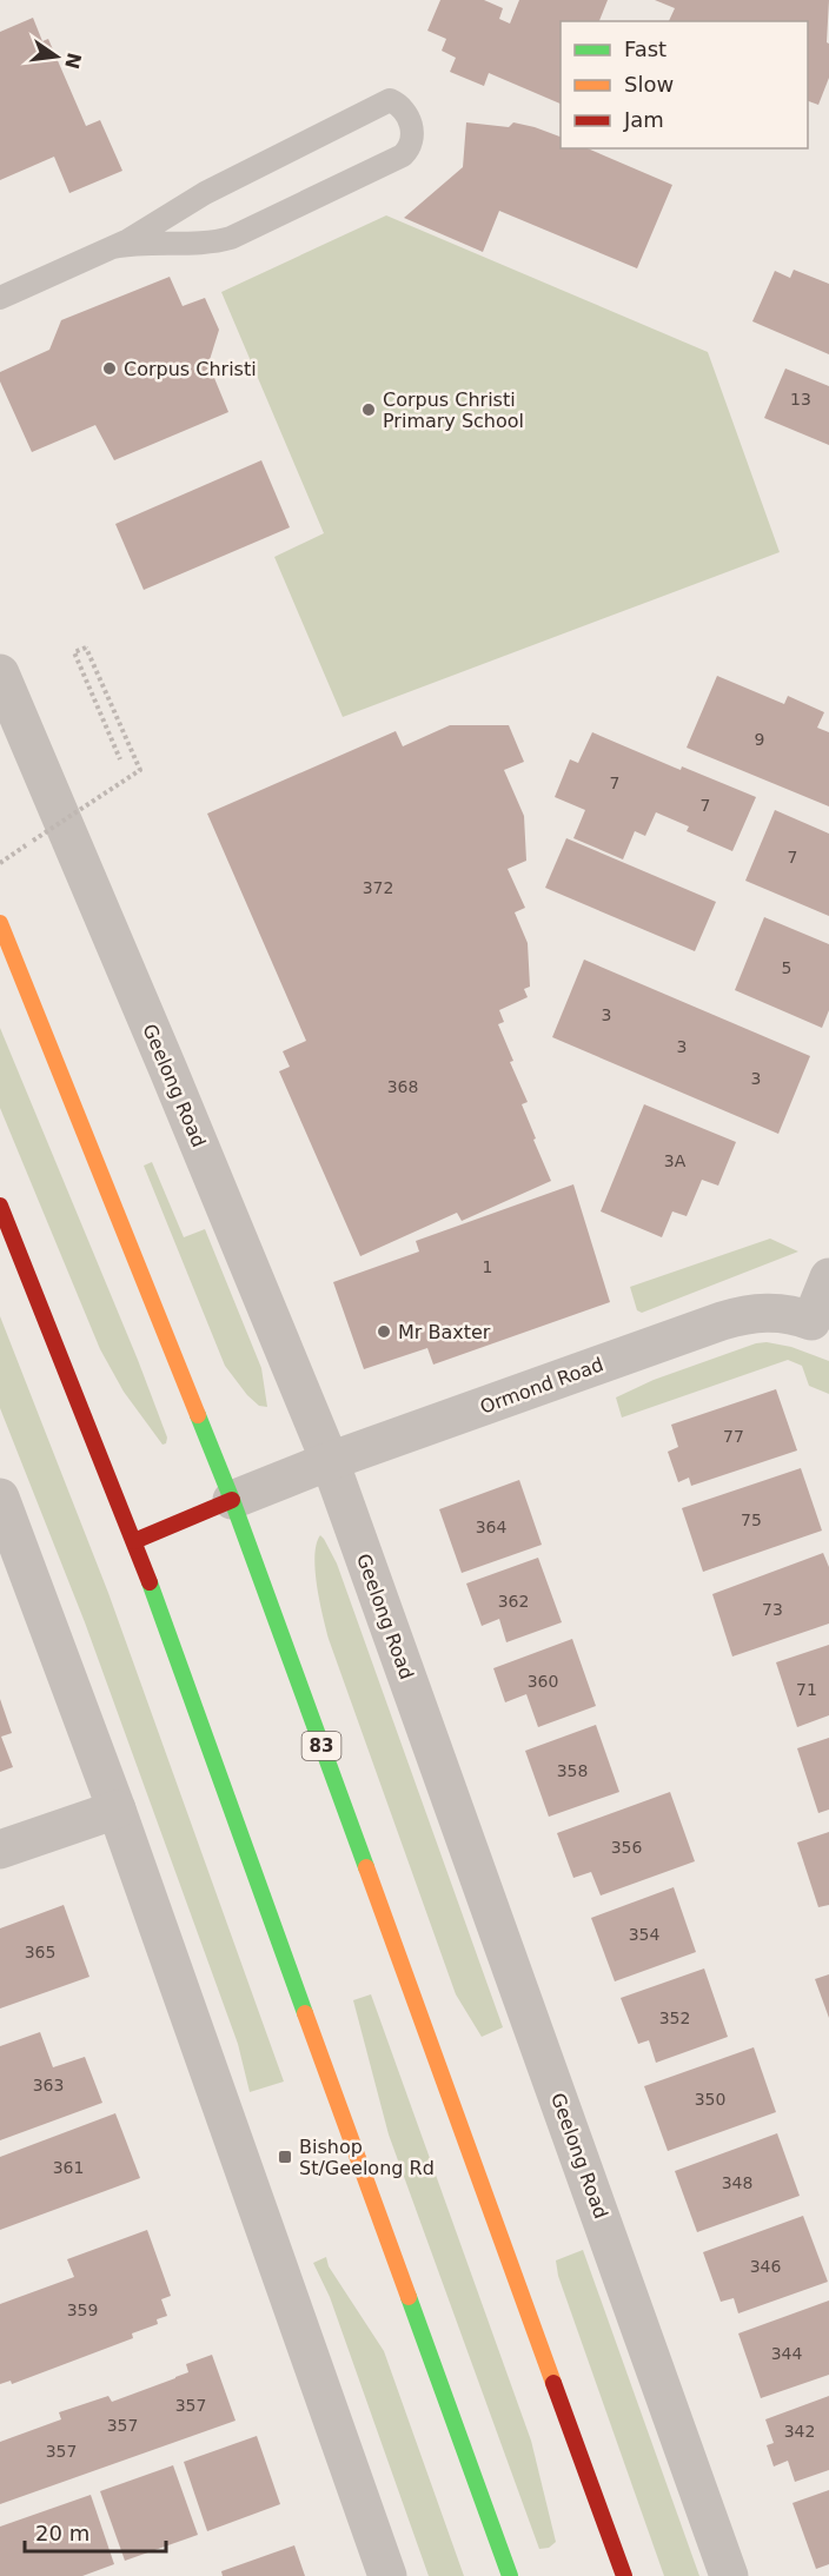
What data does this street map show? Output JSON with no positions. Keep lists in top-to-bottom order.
{
  "streets": {
    "highway": ["83"],
    "street": ["Geelong Road", "Ormond Road"]
  },
  "crossings": [
    ["Geelong Road", "Ormond Road"],
    ["Ormond Road", "83"]
  ],
  "places": {
    "other": ["Corpus Christi", "Corpus Christi Primary School", "Mr Baxter"],
    "transit": ["Bishop St/Geelong Rd"]
  },
  "house_numbers": [
    "13",
    "9",
    "7",
    "7",
    "7",
    "372",
    "5",
    "3",
    "3",
    "3",
    "368",
    "3A",
    "1",
    "77",
    "75",
    "364",
    "362",
    "73",
    "360",
    "71",
    "358",
    "356",
    "354",
    "365",
    "352",
    "363",
    "350",
    "361",
    "348",
    "346",
    "359",
    "344",
    "357",
    "357",
    "342",
    "357"
  ],
  "legend": ["Fast", "Slow", "Jam"],
  "scale_bar": "20 m",
  "north": "right"
}
